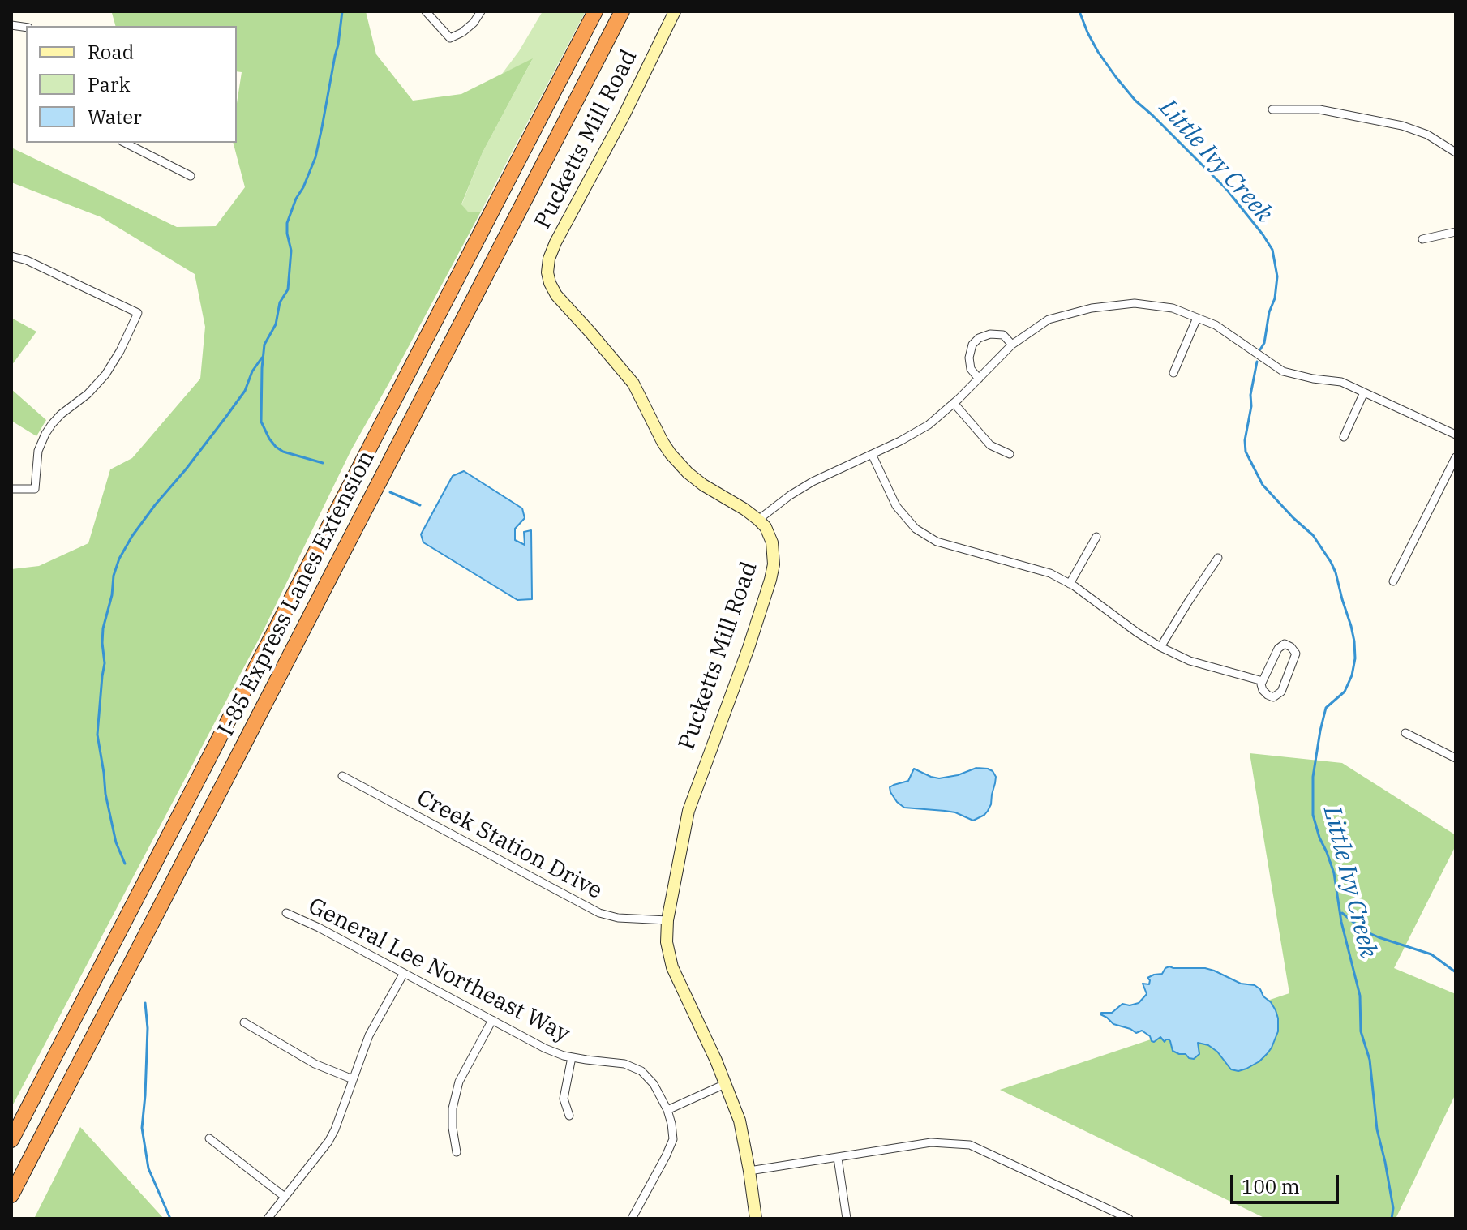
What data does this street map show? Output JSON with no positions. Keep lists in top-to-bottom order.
{
  "streets": {
    "highway": ["I-85 Express Lanes Extension"],
    "street": ["Pucketts Mill Road", "Creek Station Drive", "General Lee Northeast Way"]
  },
  "crossings": [
    ["Pucketts Mill Road", "Creek Station Drive"]
  ],
  "water": ["Little Ivy Creek"],
  "legend": ["Road", "Park", "Water"],
  "scale_bar": "100 m"
}
